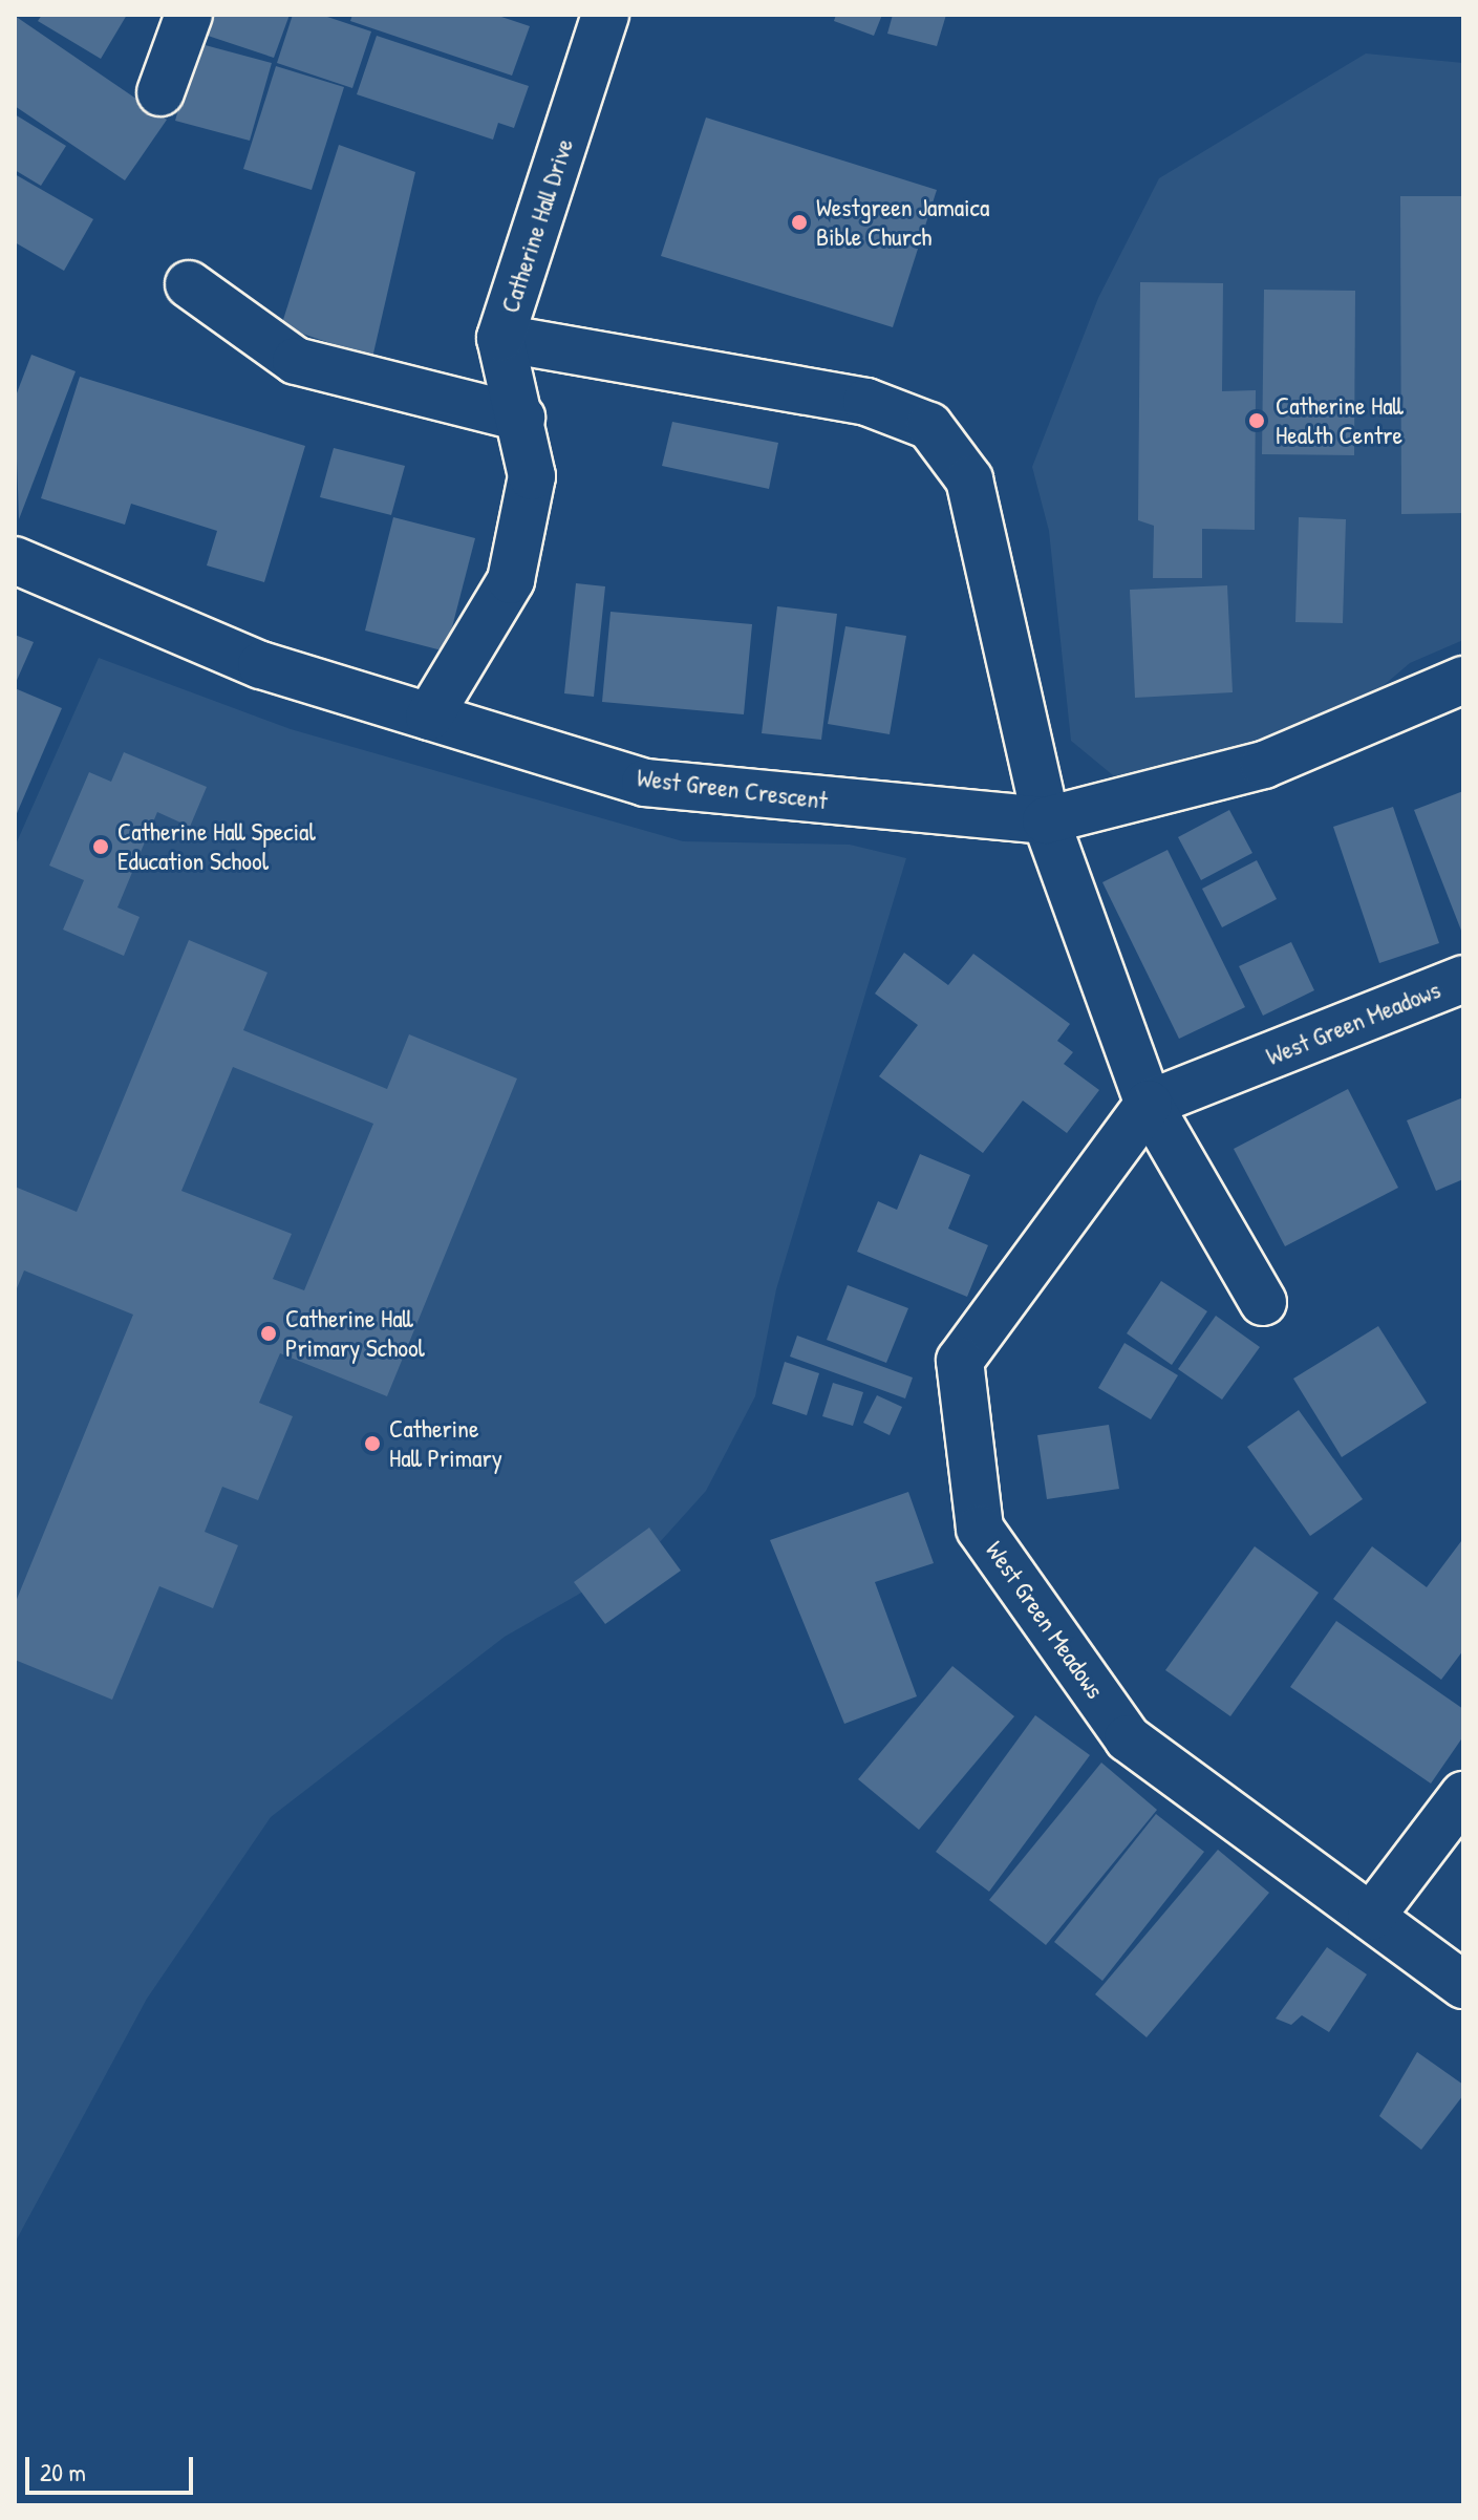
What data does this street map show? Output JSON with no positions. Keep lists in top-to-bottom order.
{
  "streets": {
    "street": ["Catherine Hall Drive", "West Green Crescent", "West Green Meadows"]
  },
  "crossings": [
    ["Catherine Hall Drive", "West Green Crescent"]
  ],
  "places": [
    "Westgreen Jamaica Bible Church",
    "Catherine Hall Health Centre",
    "Catherine Hall Special Education School",
    "Catherine Hall Primary School",
    "Catherine Hall Primary"
  ],
  "scale_bar": "20 m"
}
